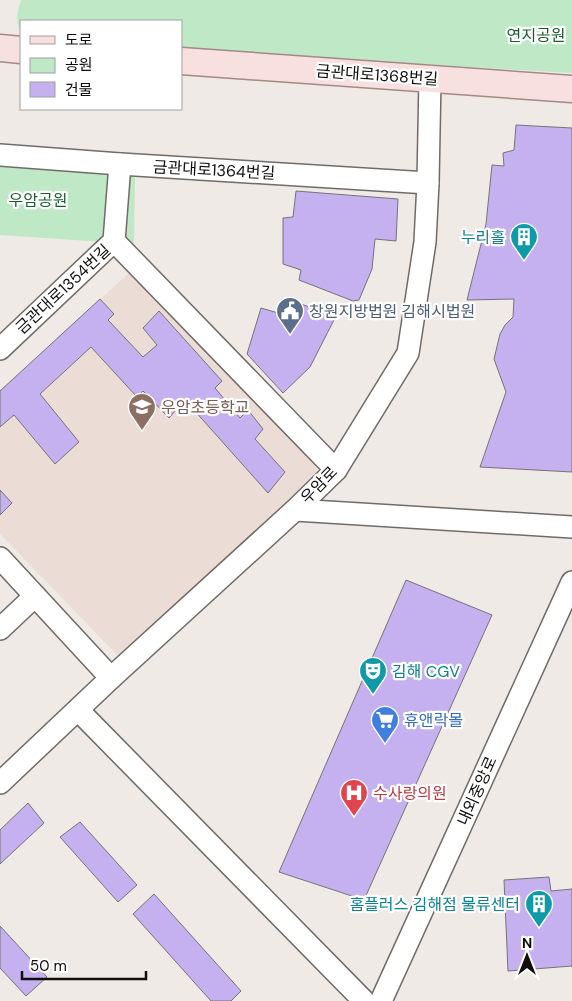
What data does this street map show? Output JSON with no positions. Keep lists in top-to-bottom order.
{
  "streets": {
    "main road": ["금관대로1368번길"],
    "street": [
      "금관대로1364번길",
      "금관대로1354번길",
      "우암로",
      "내외중앙로"
    ]
  },
  "crossings": [
    ["금관대로1368번길", "우암로"],
    ["금관대로1364번길", "금관대로1354번길"],
    ["금관대로1364번길", "우암로"]
  ],
  "parks": ["연지공원", "우암공원"],
  "places": {
    "building": ["누리홀", "홈플러스 김해점 물류센터"],
    "public building": ["창원지방법원 김해시법원"],
    "school or university": ["우암초등학교"],
    "theatre": ["김해 CGV"],
    "supermarket": ["휴앤락몰"],
    "hospital": ["수사랑의원"]
  },
  "legend": ["도로", "공원", "건물"],
  "scale_bar": "50 m",
  "north": "top"
}
